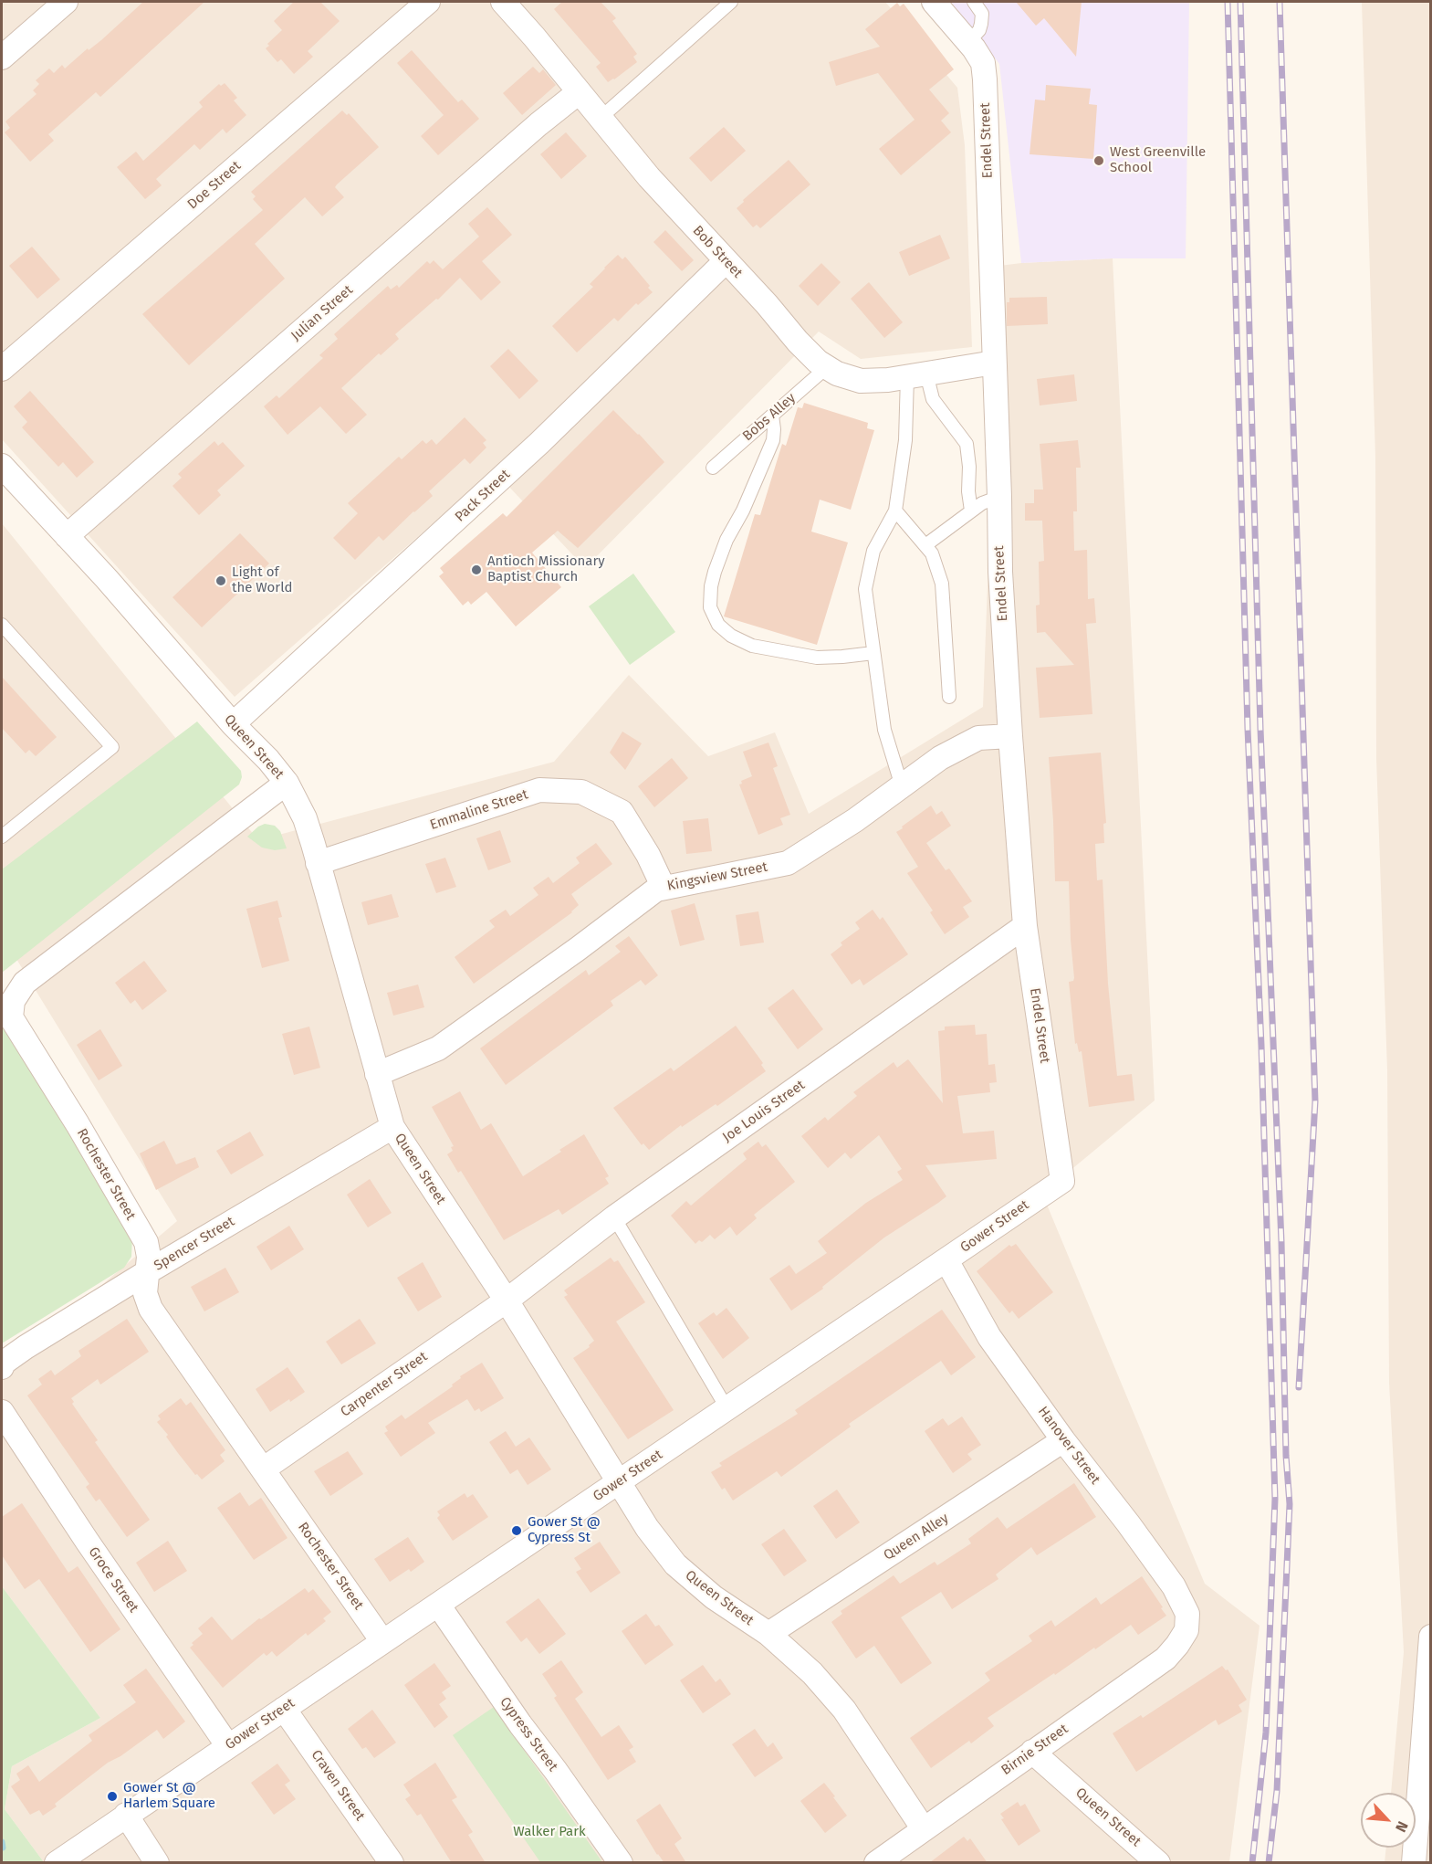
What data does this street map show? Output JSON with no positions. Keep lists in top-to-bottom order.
{
  "streets": {
    "street": [
      "Endel Street",
      "Doe Street",
      "Bob Street",
      "Julian Street",
      "Pack Street",
      "Queen Street",
      "Emmaline Street",
      "Kingsview Street",
      "Joe Louis Street",
      "Rochester Street",
      "Gower Street",
      "Spencer Street",
      "Carpenter Street",
      "Hanover Street",
      "Queen Alley",
      "Groce Street",
      "Cypress Street",
      "Birnie Street",
      "Craven Street"
    ],
    "lane": ["Bobs Alley"]
  },
  "crossings": [
    ["Endel Street", "Bob Street"],
    ["Endel Street", "Kingsview Street"],
    ["Endel Street", "Joe Louis Street"],
    ["Endel Street", "Gower Street"],
    ["Bob Street", "Julian Street"],
    ["Bob Street", "Bobs Alley"],
    ["Bob Street", "Pack Street"],
    ["Julian Street", "Queen Street"],
    ["Pack Street", "Queen Street"],
    ["Queen Street", "Emmaline Street"],
    ["Queen Street", "Kingsview Street"],
    ["Queen Street", "Joe Louis Street"],
    ["Queen Street", "Rochester Street"],
    ["Queen Street", "Gower Street"],
    ["Queen Street", "Spencer Street"],
    ["Queen Street", "Carpenter Street"],
    ["Queen Street", "Queen Alley"],
    ["Queen Street", "Birnie Street"],
    ["Emmaline Street", "Kingsview Street"],
    ["Joe Louis Street", "Carpenter Street"],
    ["Rochester Street", "Gower Street"],
    ["Rochester Street", "Spencer Street"],
    ["Rochester Street", "Carpenter Street"],
    ["Gower Street", "Hanover Street"],
    ["Gower Street", "Groce Street"],
    ["Gower Street", "Cypress Street"],
    ["Gower Street", "Craven Street"],
    ["Hanover Street", "Queen Alley"],
    ["Hanover Street", "Birnie Street"]
  ],
  "parks": ["Walker Park"],
  "places": [
    "West Greenville School",
    "Antioch Missionary Baptist Church",
    "Light of the World",
    "Gower St @ Cypress St",
    "Gower St @ Harlem Square"
  ],
  "north": "bottom right"
}
